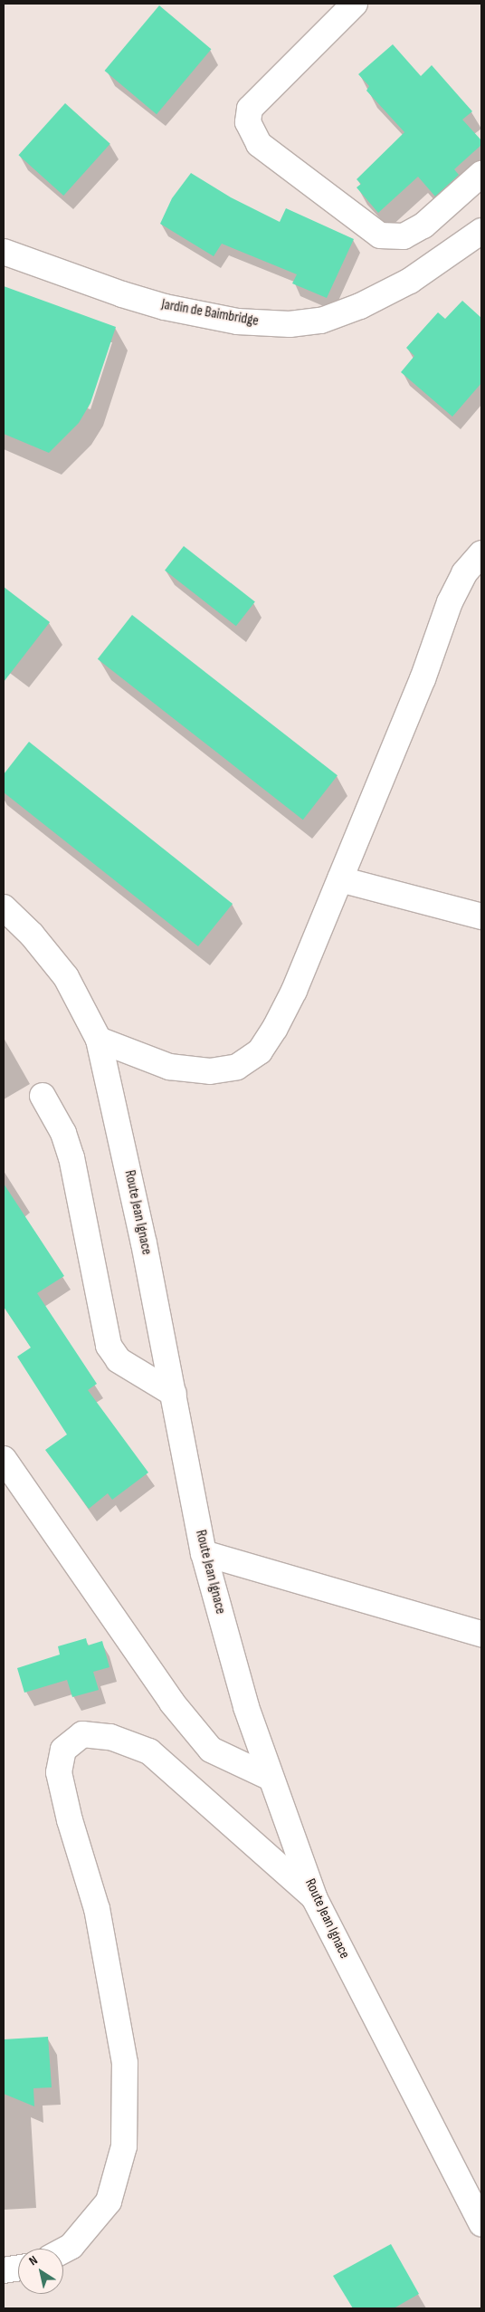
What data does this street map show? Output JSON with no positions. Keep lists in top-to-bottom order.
{
  "streets": {
    "street": ["Jardin de Baimbridge", "Route Jean Ignace"]
  },
  "north": "top left"
}
